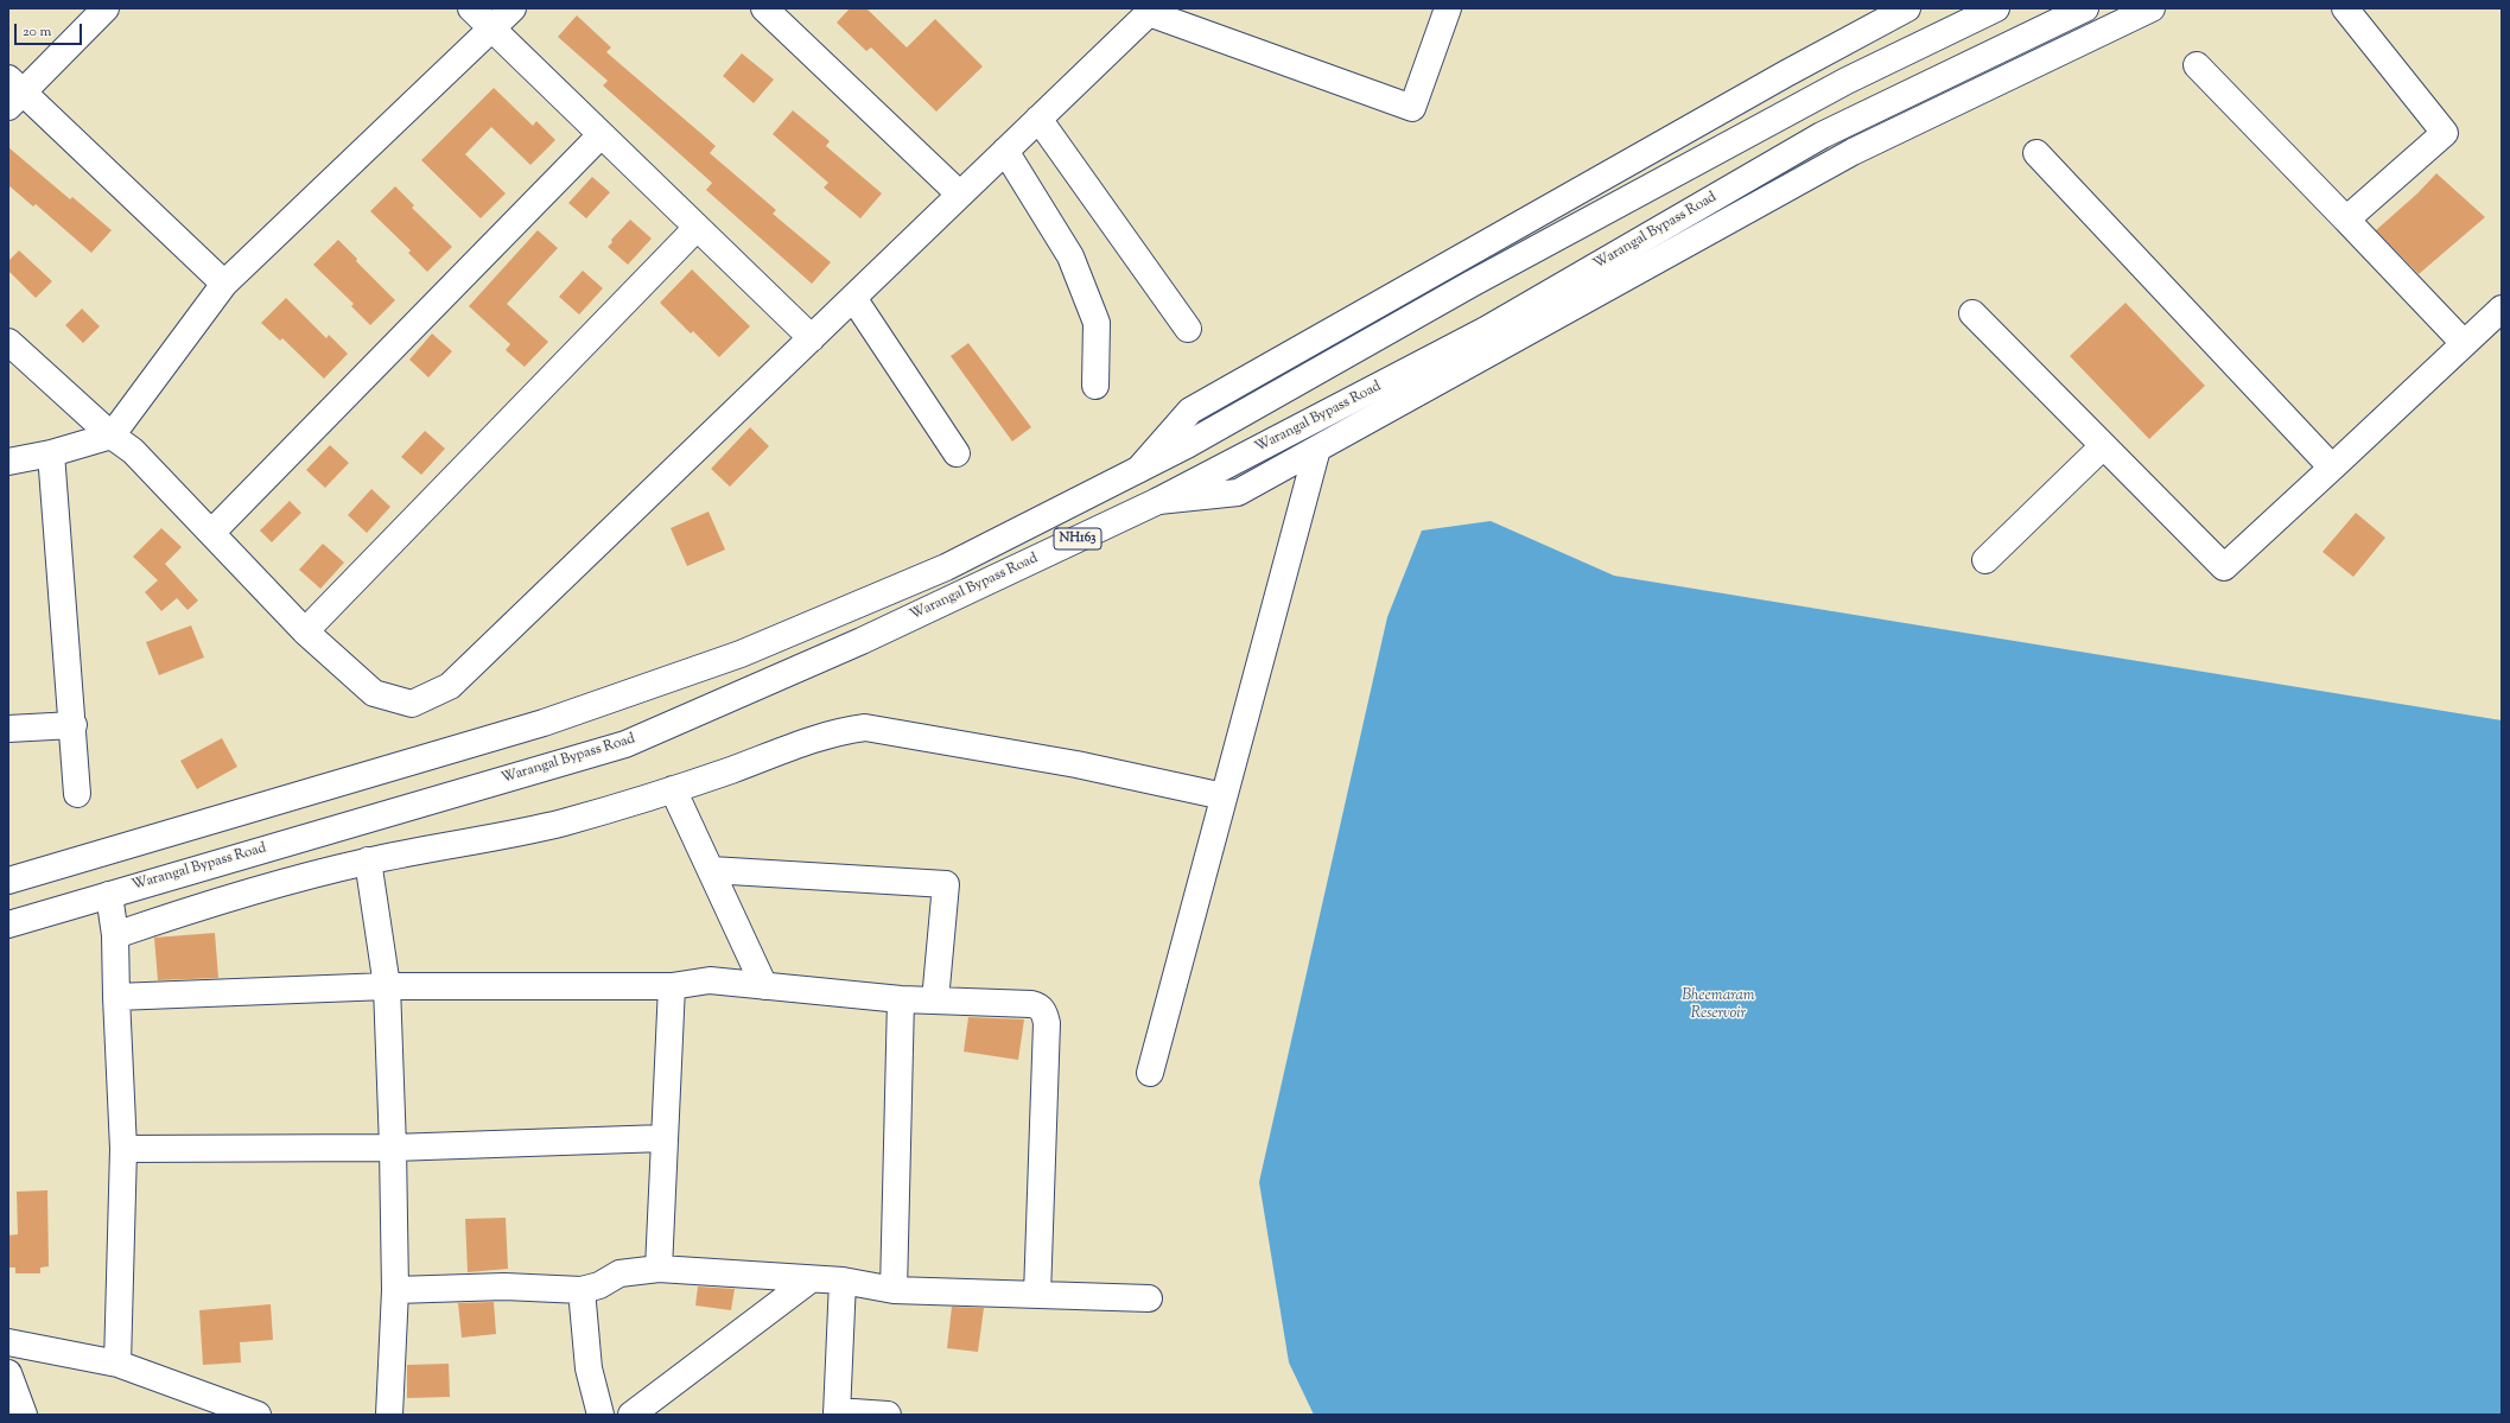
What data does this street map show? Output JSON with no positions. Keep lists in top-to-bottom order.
{
  "streets": {
    "main road": ["Warangal Bypass Road", "NH163"]
  },
  "water": ["Bheemaram Reservoir"],
  "scale_bar": "20 m"
}
